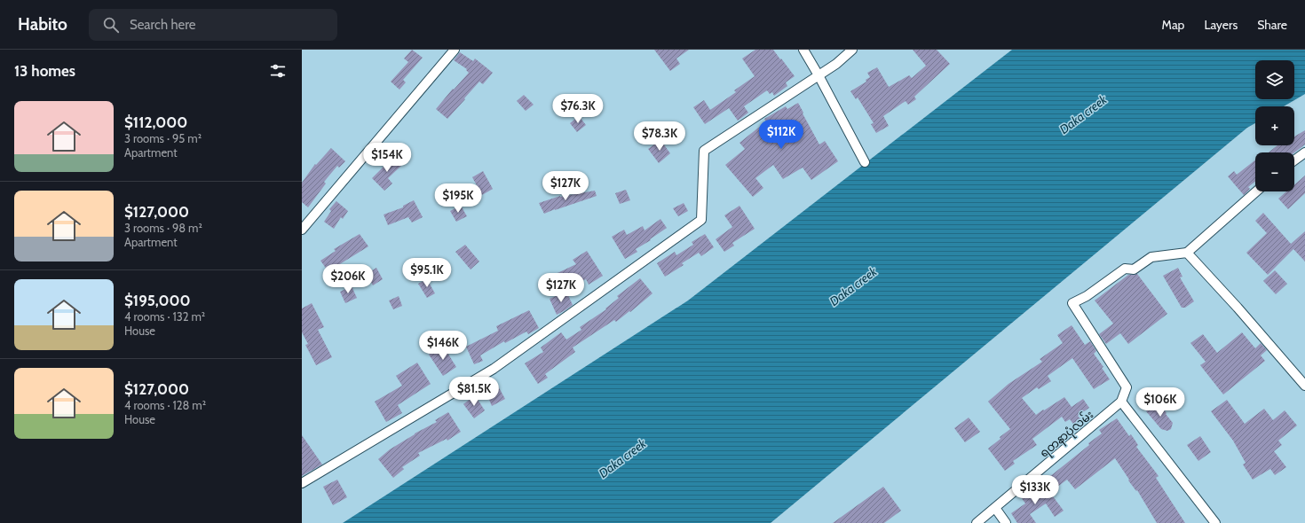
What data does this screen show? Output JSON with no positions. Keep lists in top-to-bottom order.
{
  "streets": {
    "street": ["ရတနာပုံလမ်း"]
  },
  "water": ["Daka creek"],
  "page": {
    "header": "Habito",
    "search": "Search here",
    "nav": ["Map", "Layers", "Share"],
    "heading": "13 homes",
    "map_buttons": ["+", "−"],
    "list": [
      {
        "name": "$112,000",
        "note": "3 rooms · 95 m² · Apartment"
      },
      {
        "name": "$127,000",
        "note": "3 rooms · 98 m² · Apartment"
      },
      {
        "name": "$195,000",
        "note": "4 rooms · 132 m² · House"
      },
      {
        "name": "$127,000",
        "note": "4 rooms · 128 m² · House"
      }
    ],
    "price": [
      "$76.3K",
      "$112K",
      "$78.3K",
      "$154K",
      "$127K",
      "$195K",
      "$95.1K",
      "$206K",
      "$127K",
      "$146K",
      "$81.5K",
      "$106K",
      "$133K"
    ]
  }
}
